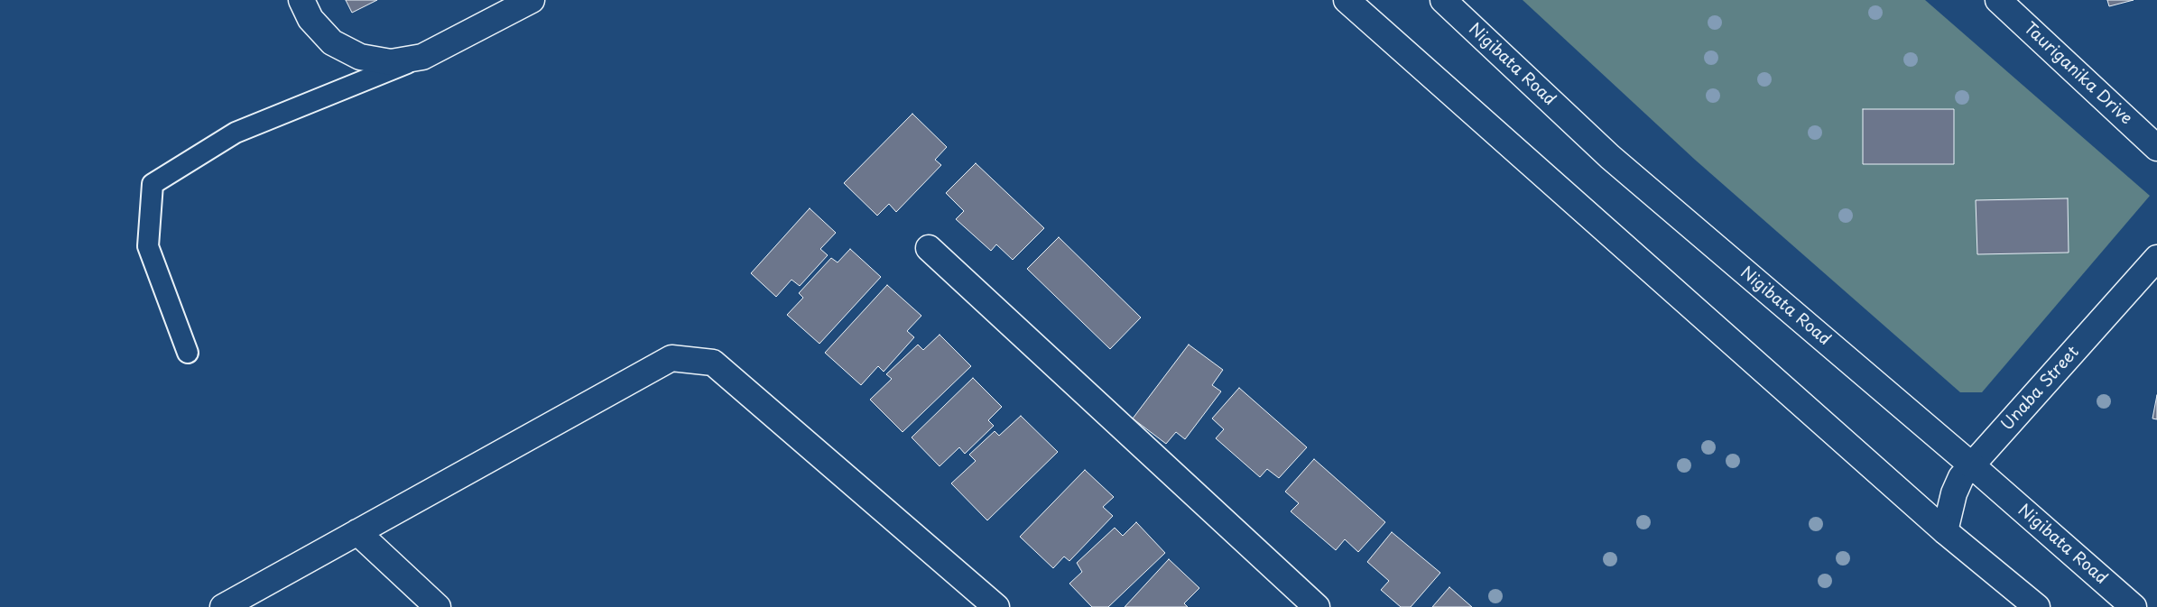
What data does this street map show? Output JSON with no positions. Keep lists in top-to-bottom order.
{
  "streets": {
    "street": ["Nigibata Road", "Tauriganika Drive", "Unaba Street"]
  },
  "crossings": [
    ["Nigibata Road", "Unaba Street"]
  ]
}
